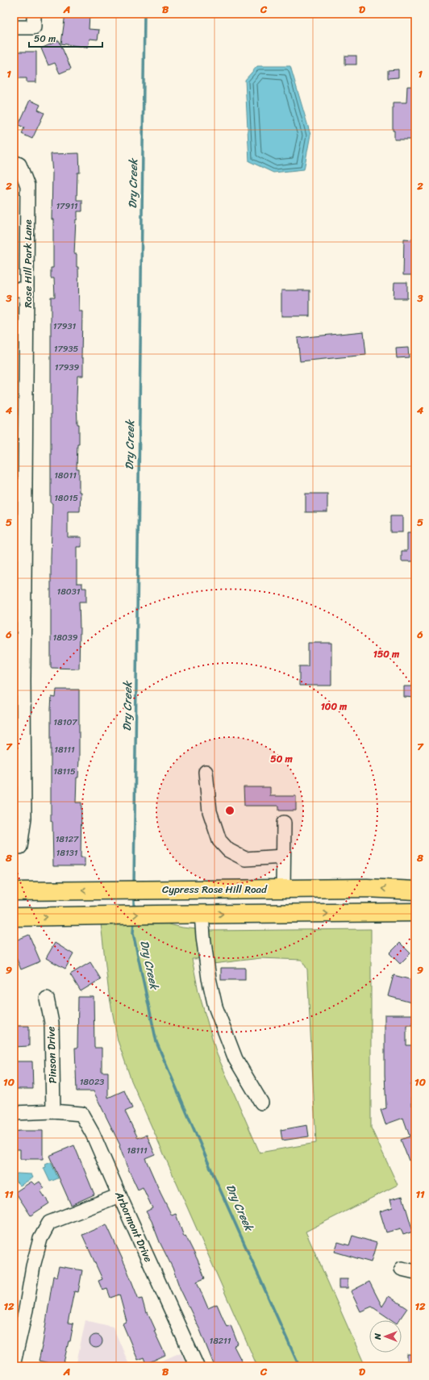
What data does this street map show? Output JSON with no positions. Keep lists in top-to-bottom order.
{
  "streets": {
    "main road": ["Cypress Rose Hill Road"],
    "street": ["Rose Hill Park Lane", "Pinson Drive", "Arbormont Drive"]
  },
  "crossings": [
    ["Pinson Drive", "Arbormont Drive"]
  ],
  "water": ["Dry Creek"],
  "house_numbers": [
    "17911",
    "17931",
    "17935",
    "17939",
    "18011",
    "18015",
    "18031",
    "18039",
    "18107",
    "18111",
    "18115",
    "18127",
    "18131",
    "18023",
    "18111",
    "18211"
  ],
  "scale_bar": "50 m",
  "north": "left",
  "grid": {
    "columns": [
      "A",
      "B",
      "C",
      "D"
    ],
    "rows": [
      "1",
      "2",
      "3",
      "4",
      "5",
      "6",
      "7",
      "8",
      "9",
      "10",
      "11",
      "12"
    ]
  },
  "rings": ["150 m", "100 m", "50 m"]
}
